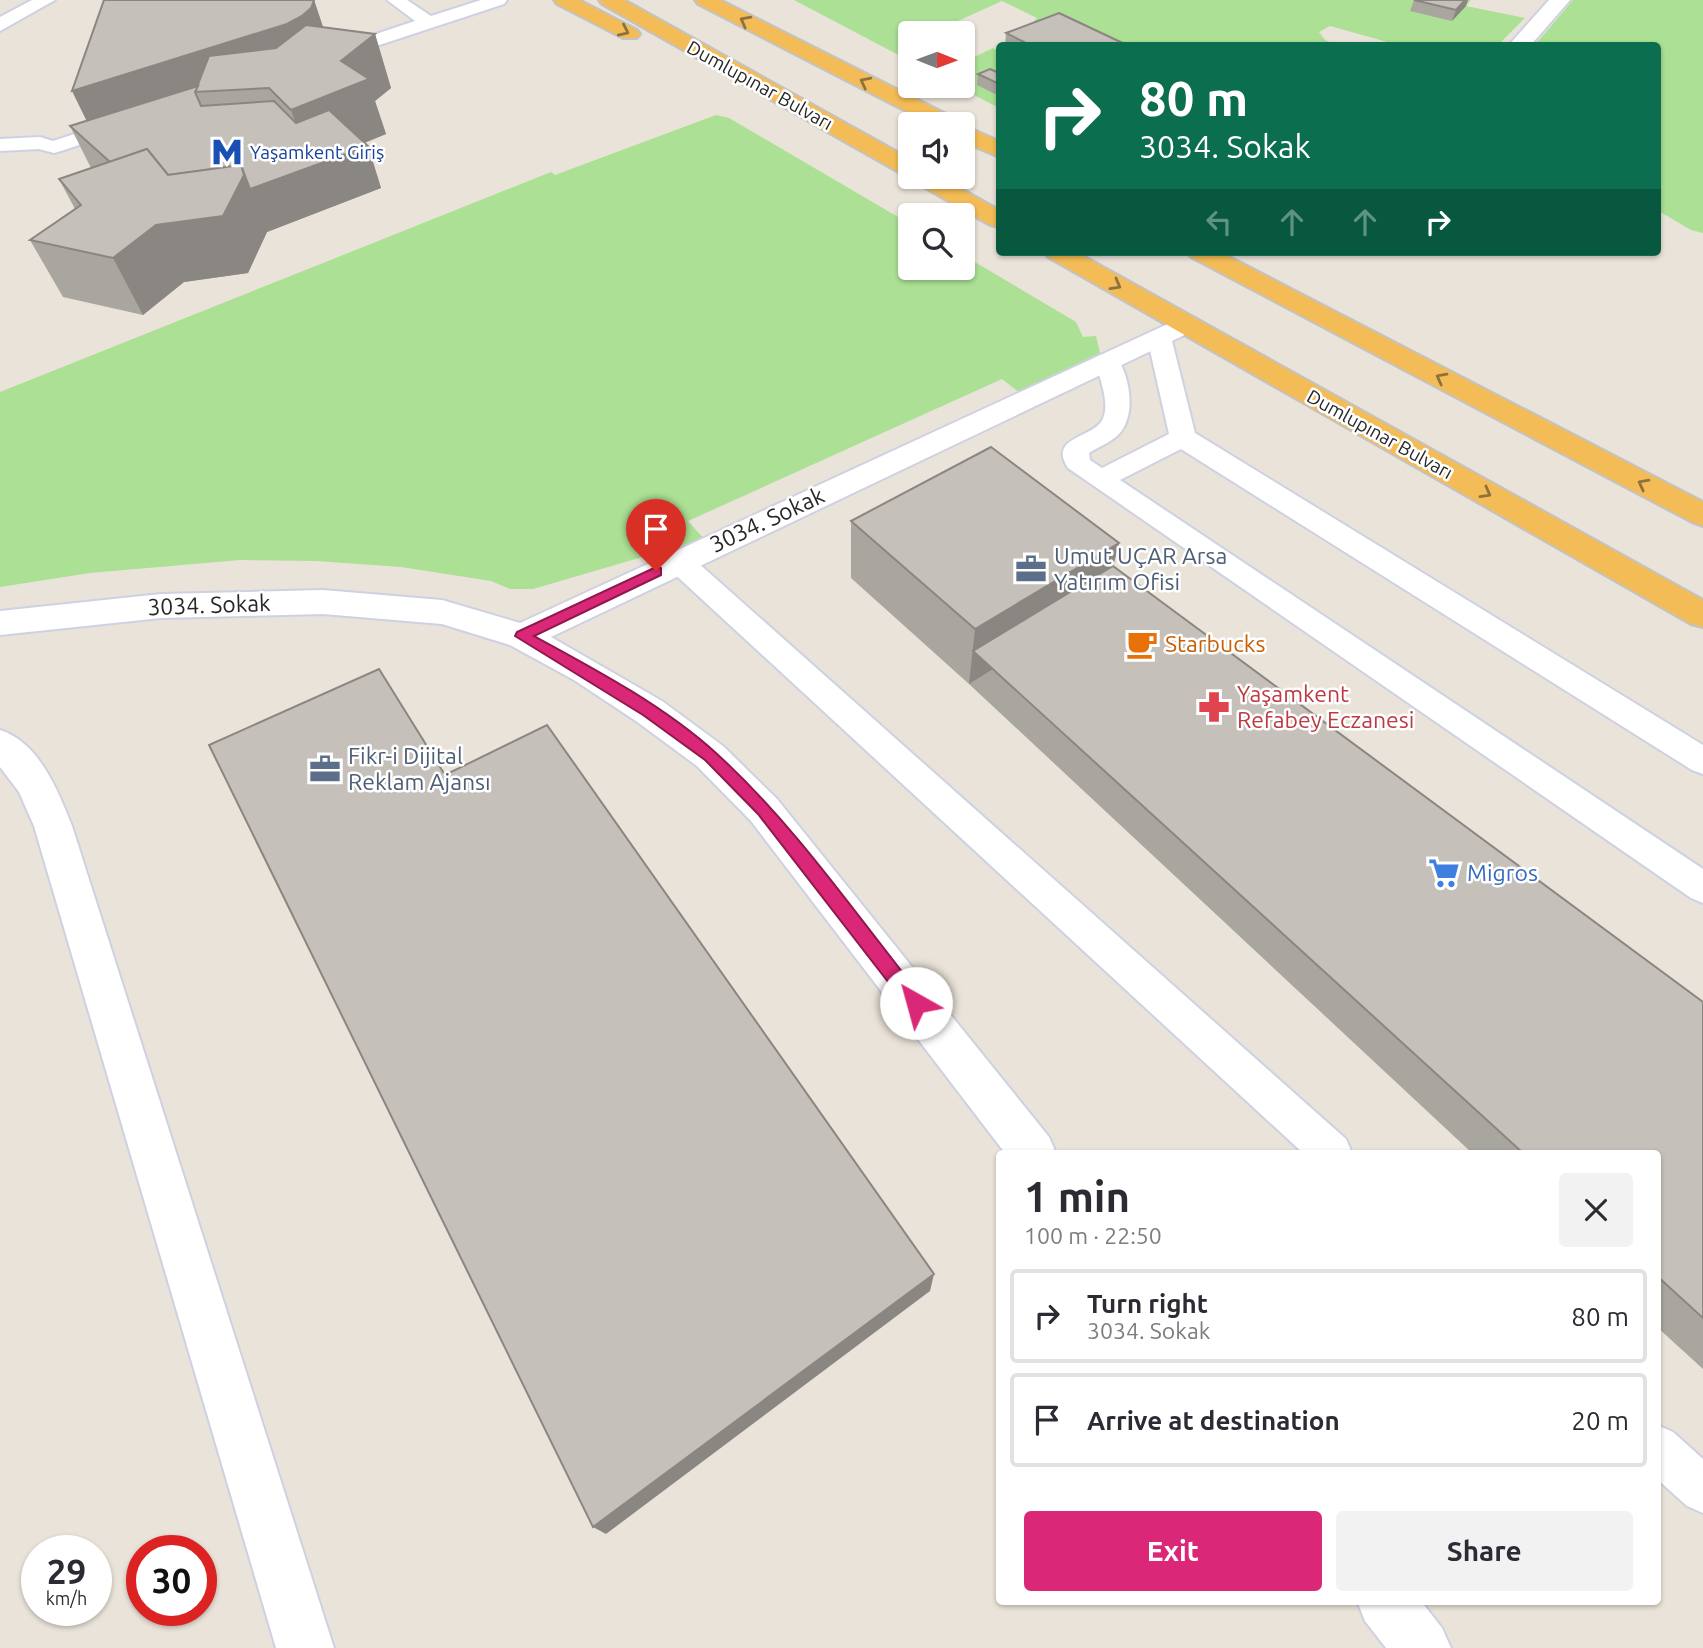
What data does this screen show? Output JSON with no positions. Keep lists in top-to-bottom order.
{
  "streets": {
    "highway": ["Dumlupınar Bulvarı"],
    "street": ["3034. Sokak"]
  },
  "crossings": [
    ["Dumlupınar Bulvarı", "3034. Sokak"]
  ],
  "places": {
    "metro station": ["Yaşamkent Giriş"],
    "office": ["Umut UÇAR Arsa Yatırım Ofisi", "Fikr-i Dijital Reklam Ajansı"],
    "cafe": ["Starbucks"],
    "pharmacy": ["Yaşamkent Refabey Eczanesi"],
    "supermarket": ["Migros"]
  },
  "north": "right",
  "page": {
    "turn": ["80 m", "3034. Sokak"],
    "heading": ["1 min", "100 m · 22:50"],
    "list": [
      {
        "name": "Turn right",
        "note": "3034. Sokak",
        "value": "80 m"
      },
      {
        "name": "Arrive at destination",
        "value": "20 m"
      }
    ],
    "buttons": ["Exit", "Share"],
    "speed": "29 km/h",
    "limit": "30"
  }
}
